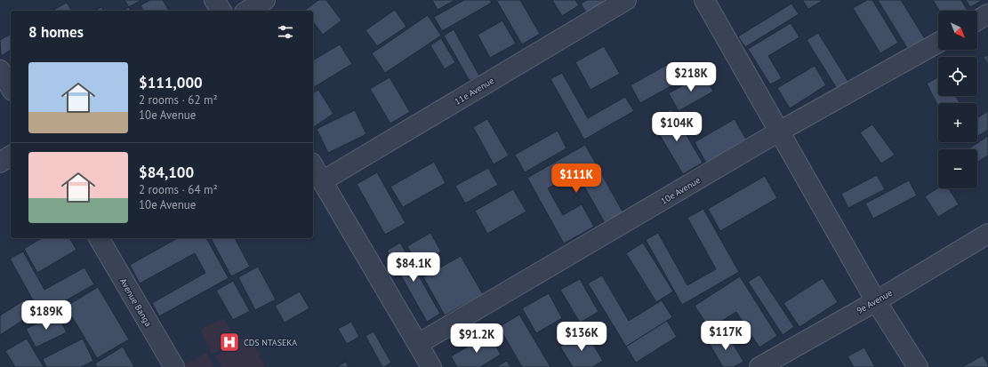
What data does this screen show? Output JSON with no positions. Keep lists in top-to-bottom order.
{
  "streets": {
    "street": [
      "11e Avenue",
      "10e Avenue",
      "9e Avenue",
      "Avenue Banga"
    ]
  },
  "places": {
    "hospital": ["CDS NTASEKA"]
  },
  "north": "bottom right",
  "page": {
    "map_buttons": ["+", "−"],
    "heading": "8 homes",
    "list": [
      {
        "name": "$111,000",
        "note": "2 rooms · 62 m² · 10e Avenue"
      },
      {
        "name": "$84,100",
        "note": "2 rooms · 64 m² · 10e Avenue"
      }
    ],
    "price": [
      "$218K",
      "$104K",
      "$111K",
      "$84.1K",
      "$189K",
      "$117K",
      "$136K",
      "$91.2K"
    ]
  }
}
